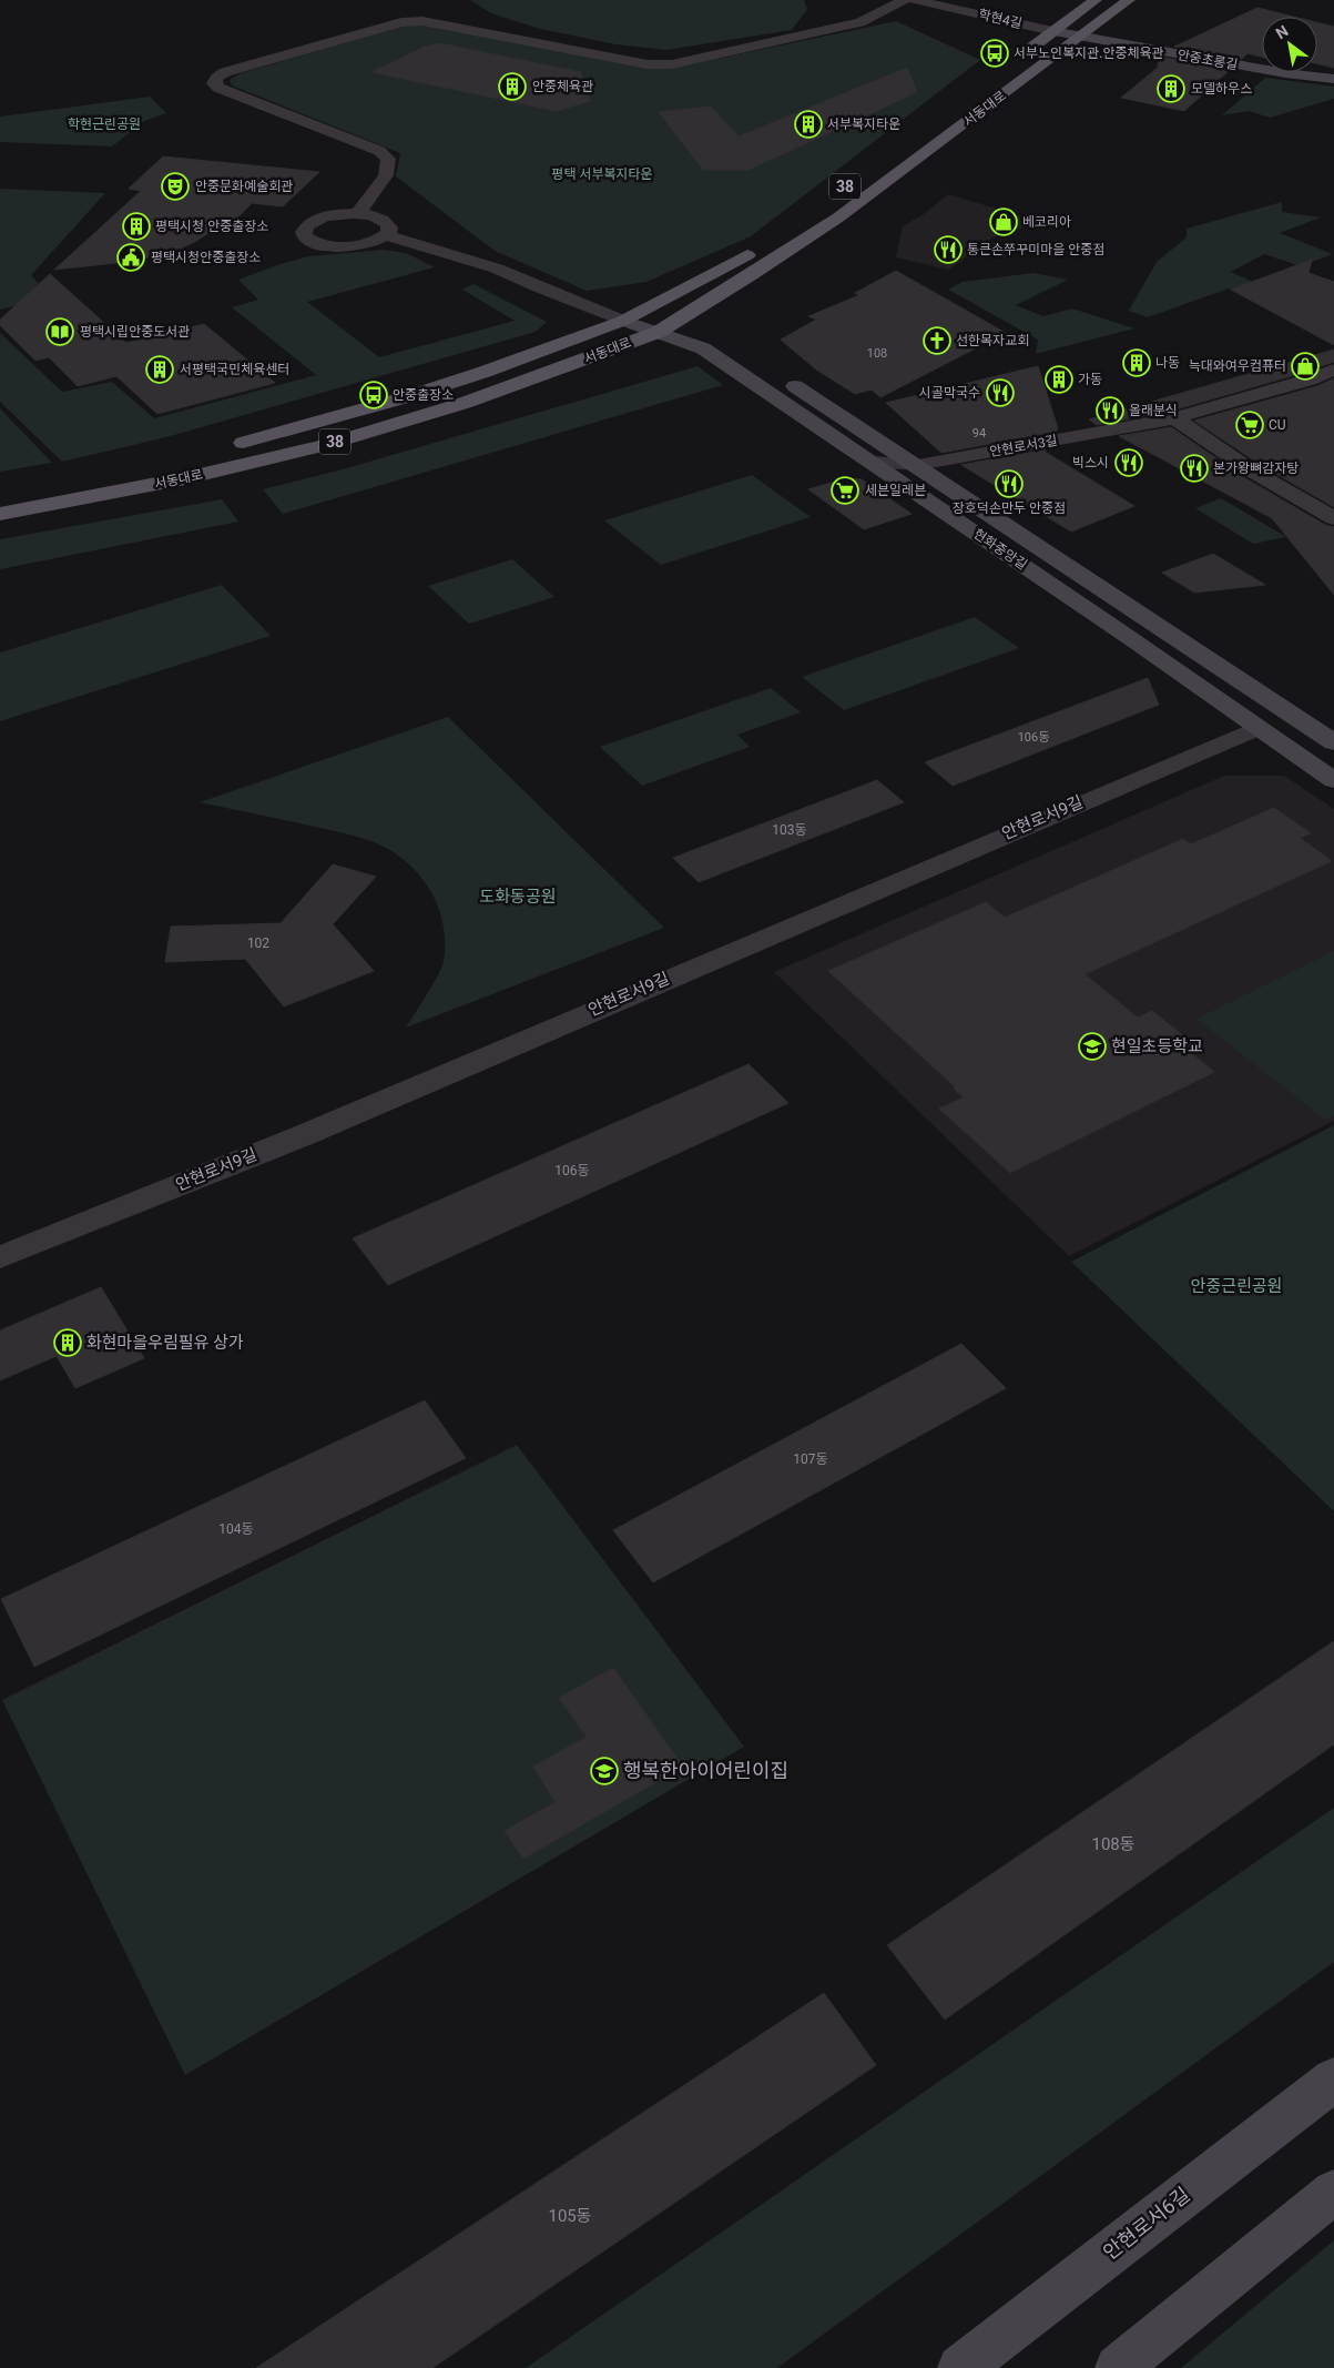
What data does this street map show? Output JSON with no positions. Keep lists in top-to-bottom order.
{
  "streets": {
    "main road": ["서동대로", "38"],
    "street": [
      "학현4길",
      "안중초롱길",
      "안현로서3길",
      "현화중앙길",
      "안현로서9길",
      "안현로서6길"
    ]
  },
  "crossings": [
    ["학현4길", "안중초롱길"],
    ["안중초롱길", "서동대로"],
    ["서동대로", "현화중앙길"],
    ["안현로서3길", "현화중앙길"],
    ["현화중앙길", "안현로서9길"]
  ],
  "parks": [
    "학현근린공원",
    "평택 서부복지타운",
    "도화동공원",
    "안중근린공원"
  ],
  "places": {
    "bus stop": ["서부노인복지관.안중체육관", "안중출장소"],
    "building": [
      "안중체육관",
      "모델하우스",
      "서부복지타운",
      "평택시청 안중출장소",
      "나동",
      "서평택국민체육센터",
      "가동",
      "화현마을우림필유 상가"
    ],
    "theatre": ["안중문화예술회관"],
    "shop": ["베코리아", "늑대와여우컴퓨터"],
    "restaurant": [
      "통큰손쭈꾸미마을 안중점",
      "시골막국수",
      "올래분식",
      "빅스시",
      "본가왕뼈감자탕",
      "장호덕손만두 안중점"
    ],
    "public building": ["평택시청안중출장소"],
    "library": ["평택시립안중도서관"],
    "church": ["선한목자교회"],
    "supermarket": ["CU", "세븐일레븐"],
    "school or university": ["현일초등학교", "행복한아이어린이집"]
  },
  "house_numbers": [
    "108",
    "94",
    "106동",
    "103동",
    "102",
    "106동",
    "107동",
    "104동",
    "108동",
    "105동"
  ],
  "north": "top left"
}
